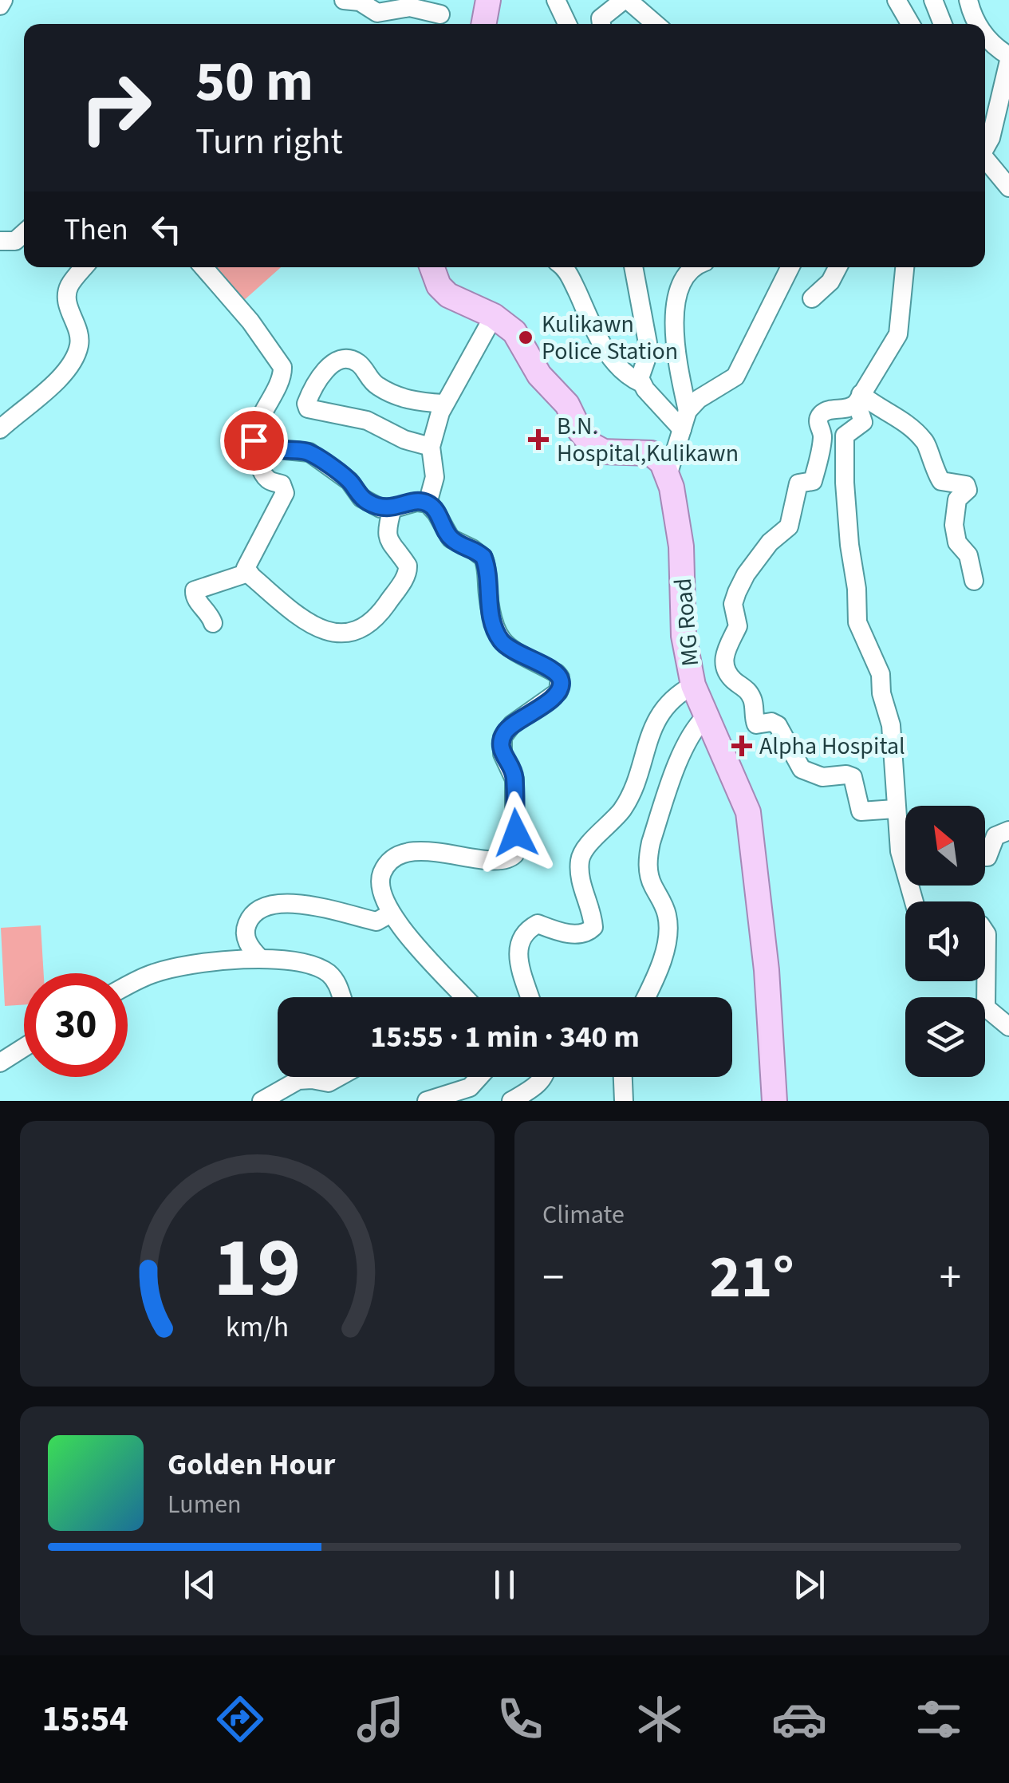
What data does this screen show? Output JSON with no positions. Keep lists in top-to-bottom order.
{
  "streets": {
    "main road": ["MG Road"]
  },
  "places": {
    "other": ["Kulikawn Police Station"],
    "health": ["B.N. Hospital,Kulikawn", "Alpha Hospital"]
  },
  "north": "top left",
  "page": {
    "turn": ["50 m", "Turn right"],
    "then": "Then",
    "limit": "30",
    "trip": "15:55 · 1 min · 340 m",
    "tile": "Climate",
    "heat": ["−", "21°", "+"],
    "song": ["Golden Hour", "Lumen"],
    "tabs": "15:54",
    "gauge": ["19", "km/h"]
  }
}
